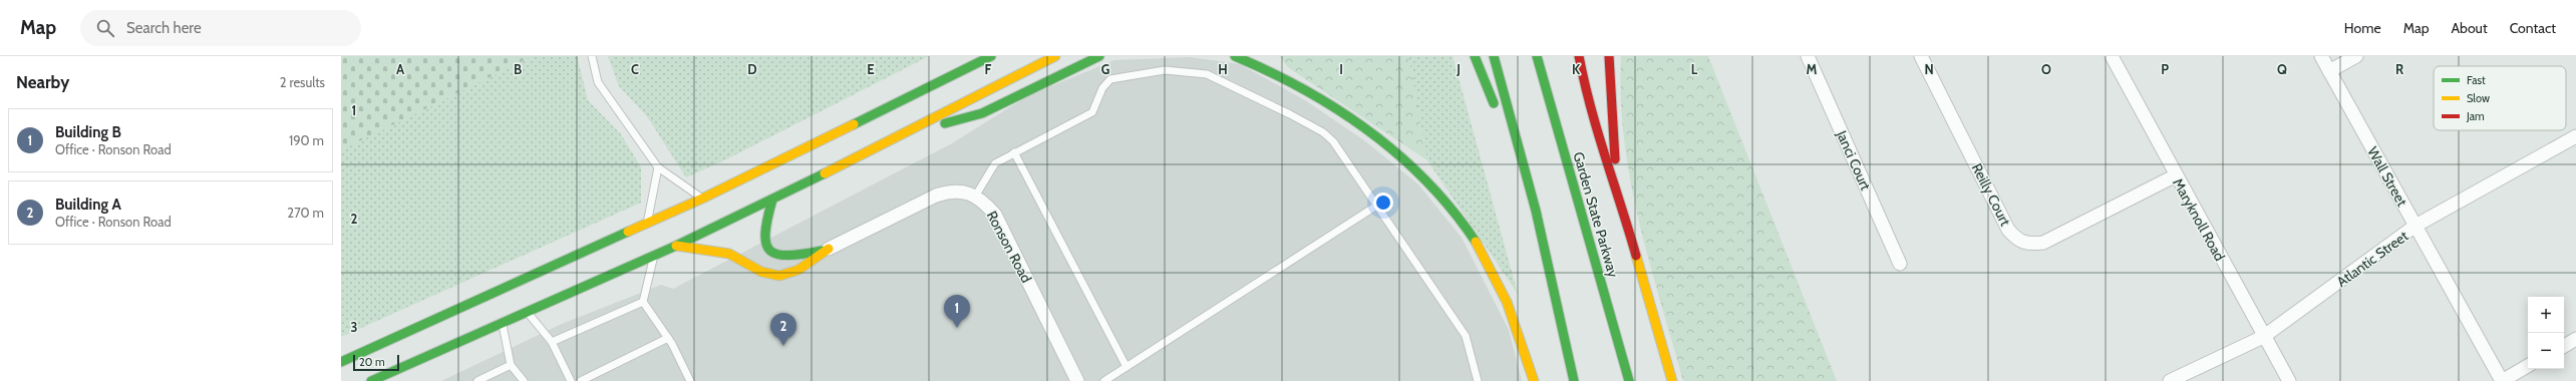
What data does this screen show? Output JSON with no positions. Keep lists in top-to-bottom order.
{
  "streets": {
    "highway": ["Garden State Parkway"],
    "street": [
      "Janci Court",
      "Wall Street",
      "Reilly Court",
      "Maryknoll Road",
      "Ronson Road",
      "Atlantic Street"
    ]
  },
  "crossings": [
    ["Wall Street", "Atlantic Street"],
    ["Reilly Court", "Maryknoll Road"],
    ["Maryknoll Road", "Atlantic Street"]
  ],
  "legend": ["Fast", "Slow", "Jam"],
  "scale_bar": "20 m",
  "page": {
    "header": "Map",
    "search": "Search here",
    "nav": [
      "Home",
      "Map",
      "About",
      "Contact"
    ],
    "heading": ["Nearby", "2 results"],
    "list": [
      {
        "mark": "1",
        "name": "Building B",
        "note": "Office · Ronson Road",
        "value": "190 m"
      },
      {
        "mark": "2",
        "name": "Building A",
        "note": "Office · Ronson Road",
        "value": "270 m"
      }
    ],
    "pins": ["1", "2"],
    "map_buttons": ["+", "−"],
    "scale": "20 m"
  },
  "grid": {
    "columns": [
      "A",
      "B",
      "C",
      "D",
      "E",
      "F",
      "G",
      "H",
      "I",
      "J",
      "K",
      "L",
      "M",
      "N",
      "O",
      "P",
      "Q",
      "R"
    ],
    "rows": ["1", "2", "3"]
  }
}
